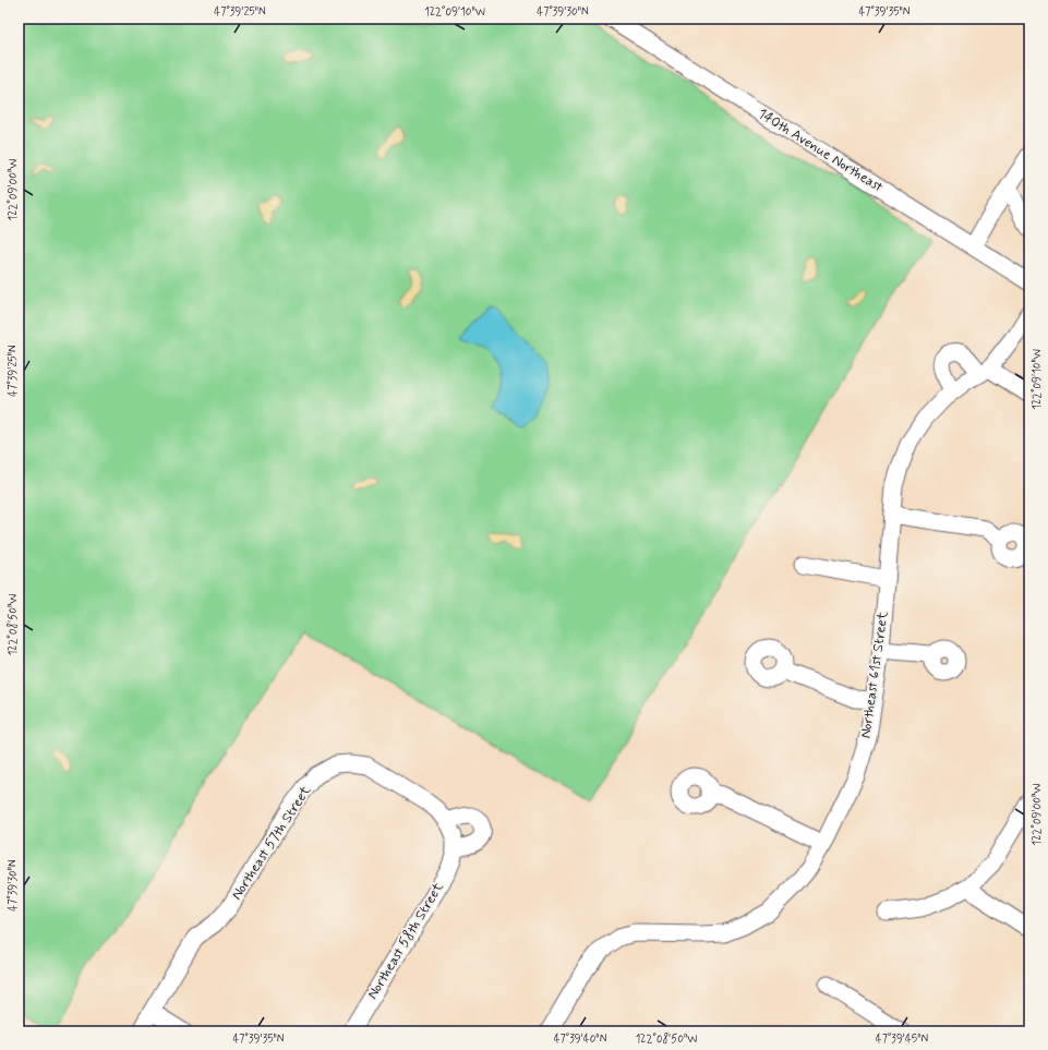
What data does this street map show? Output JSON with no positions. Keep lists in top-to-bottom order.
{
  "streets": {
    "street": [
      "140th Avenue Northeast",
      "Northeast 61st Street",
      "Northeast 57th Street",
      "Northeast 58th Street"
    ]
  },
  "crossings": [
    ["Northeast 57th Street", "Northeast 58th Street"]
  ],
  "coordinates": [
    "47°39'25\"N",
    "122°09'10\"W",
    "47°39'30\"N",
    "47°39'35\"N",
    "122°09'00\"W",
    "122°08'50\"W",
    "47°39'40\"N",
    "47°39'45\"N"
  ]
}
